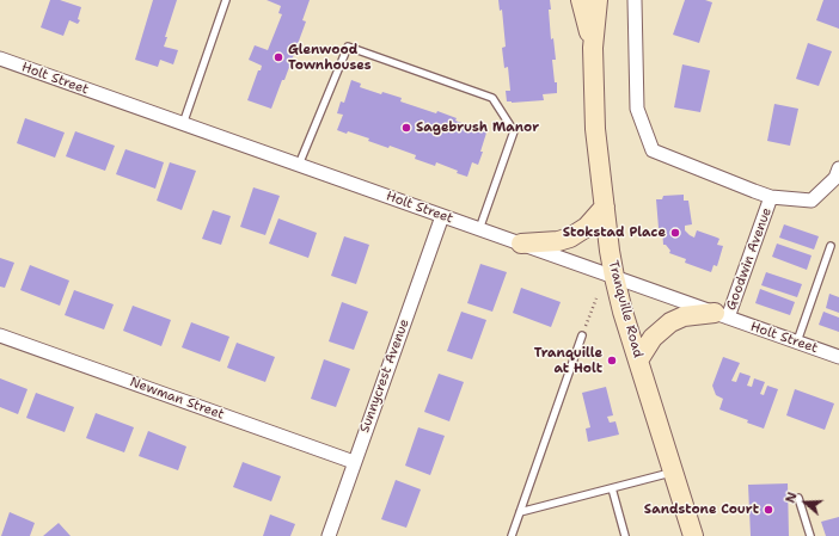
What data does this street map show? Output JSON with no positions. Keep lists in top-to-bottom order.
{
  "streets": {
    "main road": ["Tranquille Road"],
    "street": [
      "Holt Street",
      "Goodwin Avenue",
      "Sunnycrest Avenue",
      "Newman Street"
    ]
  },
  "crossings": [
    ["Holt Street", "Goodwin Avenue"],
    ["Holt Street", "Tranquille Road"],
    ["Holt Street", "Sunnycrest Avenue"],
    ["Sunnycrest Avenue", "Newman Street"]
  ],
  "places": [
    "Glenwood Townhouses",
    "Sagebrush Manor",
    "Stokstad Place",
    "Tranquille at Holt",
    "Sandstone Court"
  ],
  "north": "left"
}
